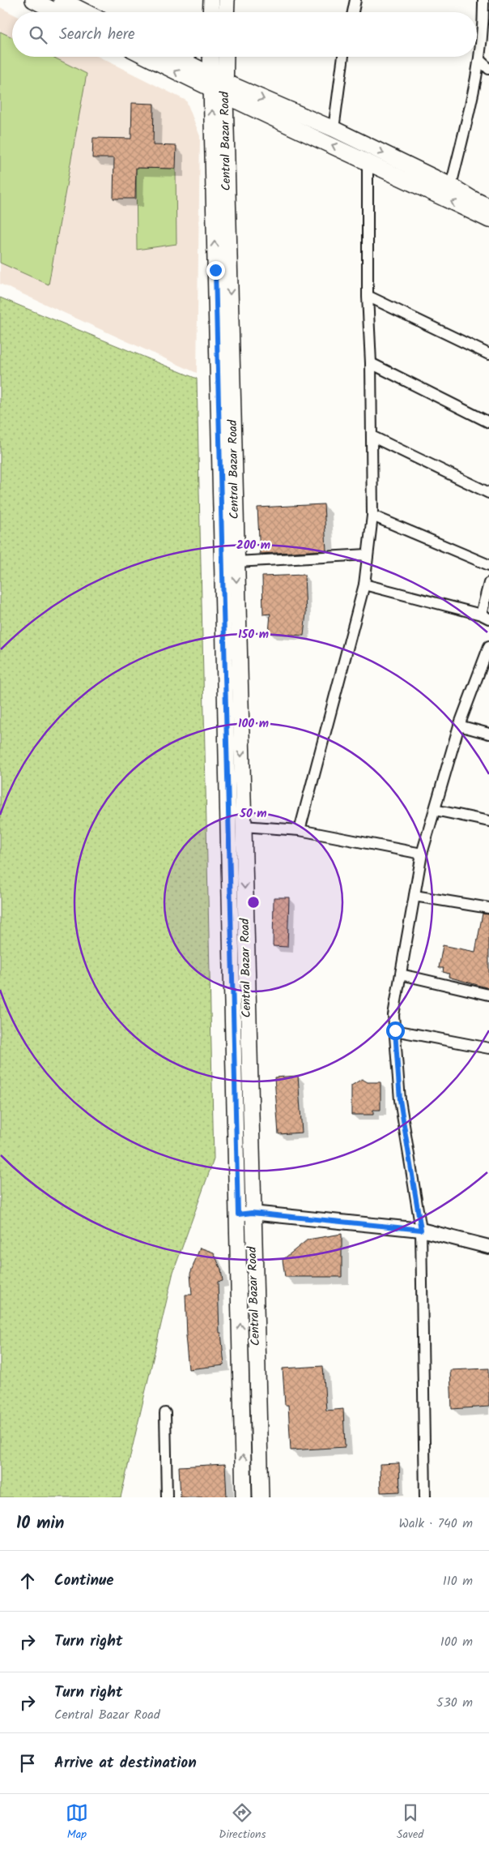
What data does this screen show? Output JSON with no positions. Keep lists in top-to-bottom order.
{
  "streets": {
    "main road": ["Central Bazar Road"]
  },
  "page": {
    "search": "Search here",
    "heading": ["10 min", "Walk · 740 m"],
    "list": [
      ["Continue", "110 m"],
      ["Turn right", "100 m"],
      ["Turn right", "Central Bazar Road", "530 m"],
      "Arrive at destination"
    ],
    "nav": ["Map", "Directions", "Saved"]
  },
  "rings": [
    "200 m",
    "150 m",
    "100 m",
    "50 m"
  ]
}
